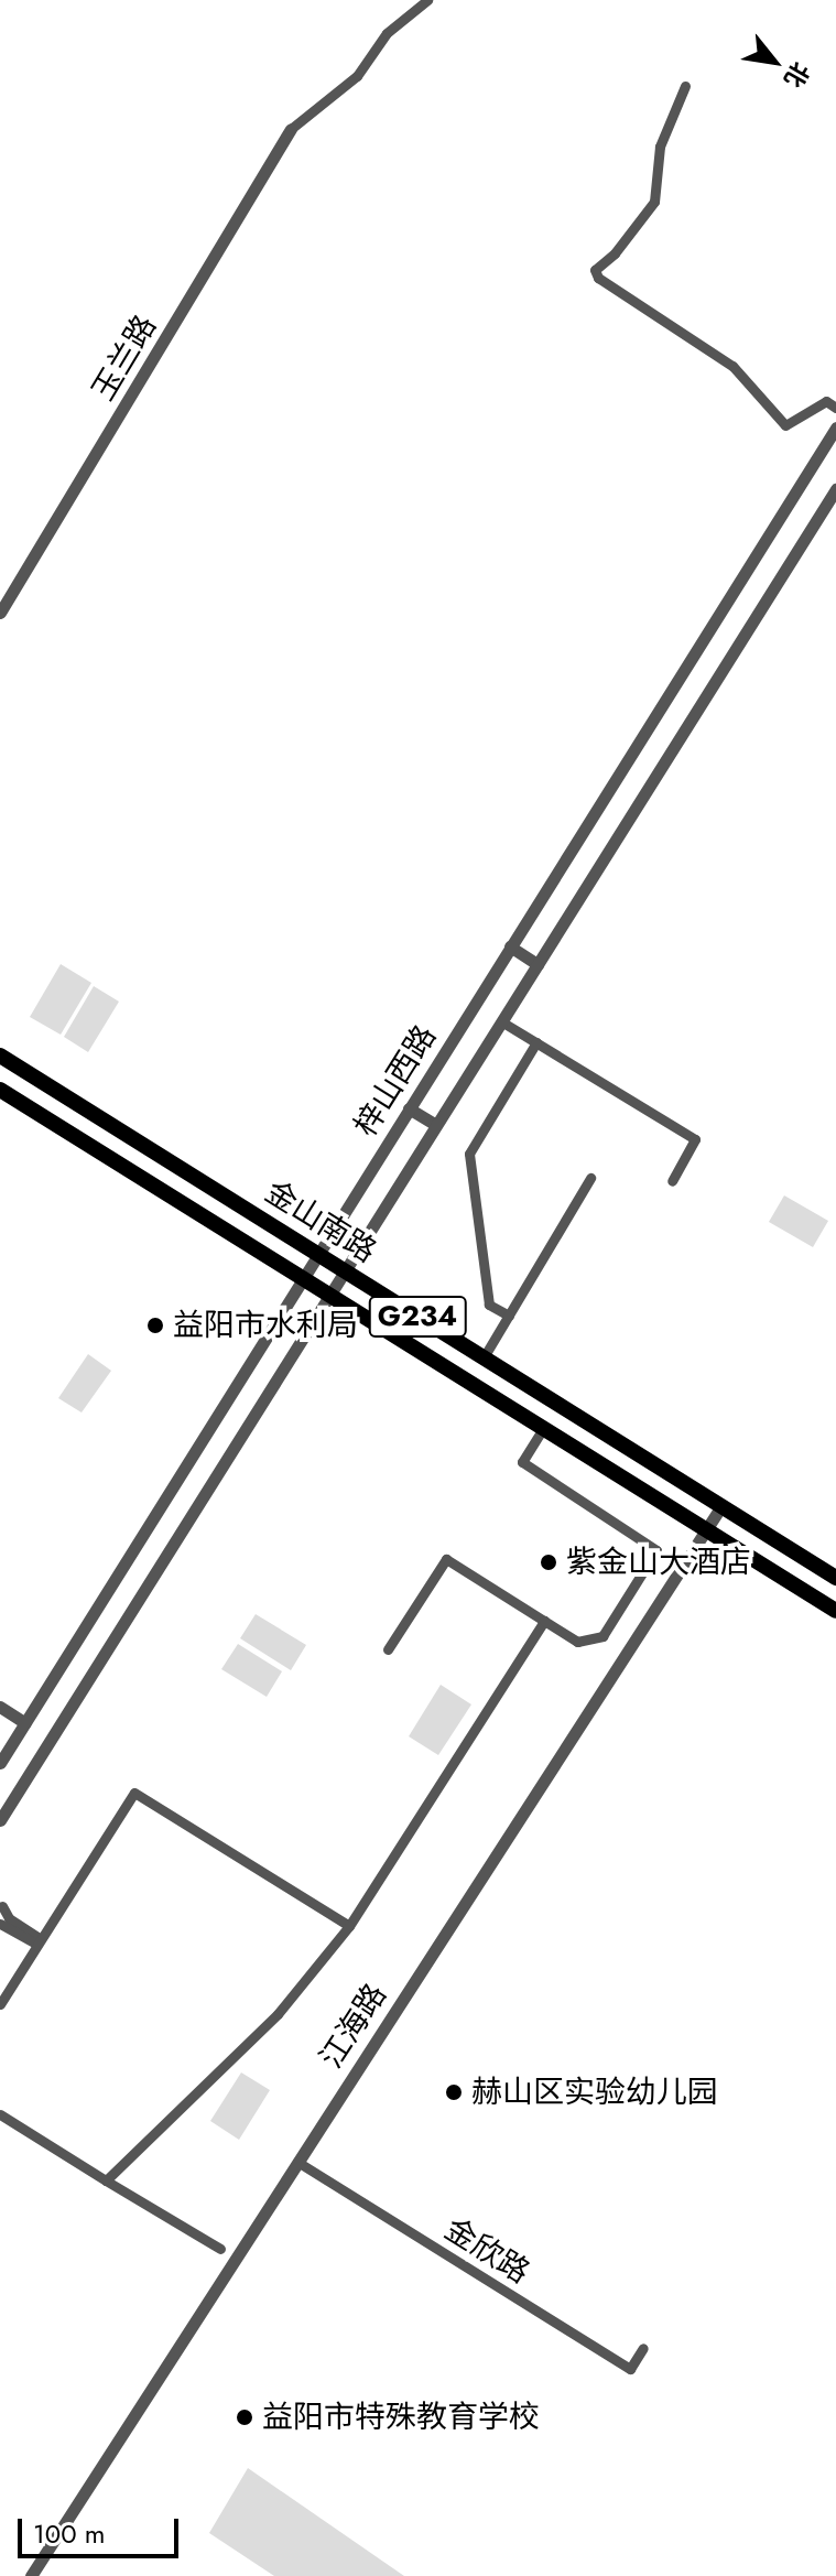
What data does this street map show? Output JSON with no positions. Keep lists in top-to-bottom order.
{
  "streets": {
    "highway": ["金山南路", "G234"],
    "street": [
      "玉兰路",
      "梓山西路",
      "江海路",
      "金欣路"
    ]
  },
  "crossings": [
    ["梓山西路", "金山南路"],
    ["金山南路", "江海路"],
    ["江海路", "金欣路"]
  ],
  "places": [
    "益阳市水利局",
    "紫金山大酒店",
    "赫山区实验幼儿园",
    "益阳市特殊教育学校"
  ],
  "scale_bar": "100 m",
  "north": "bottom right"
}
